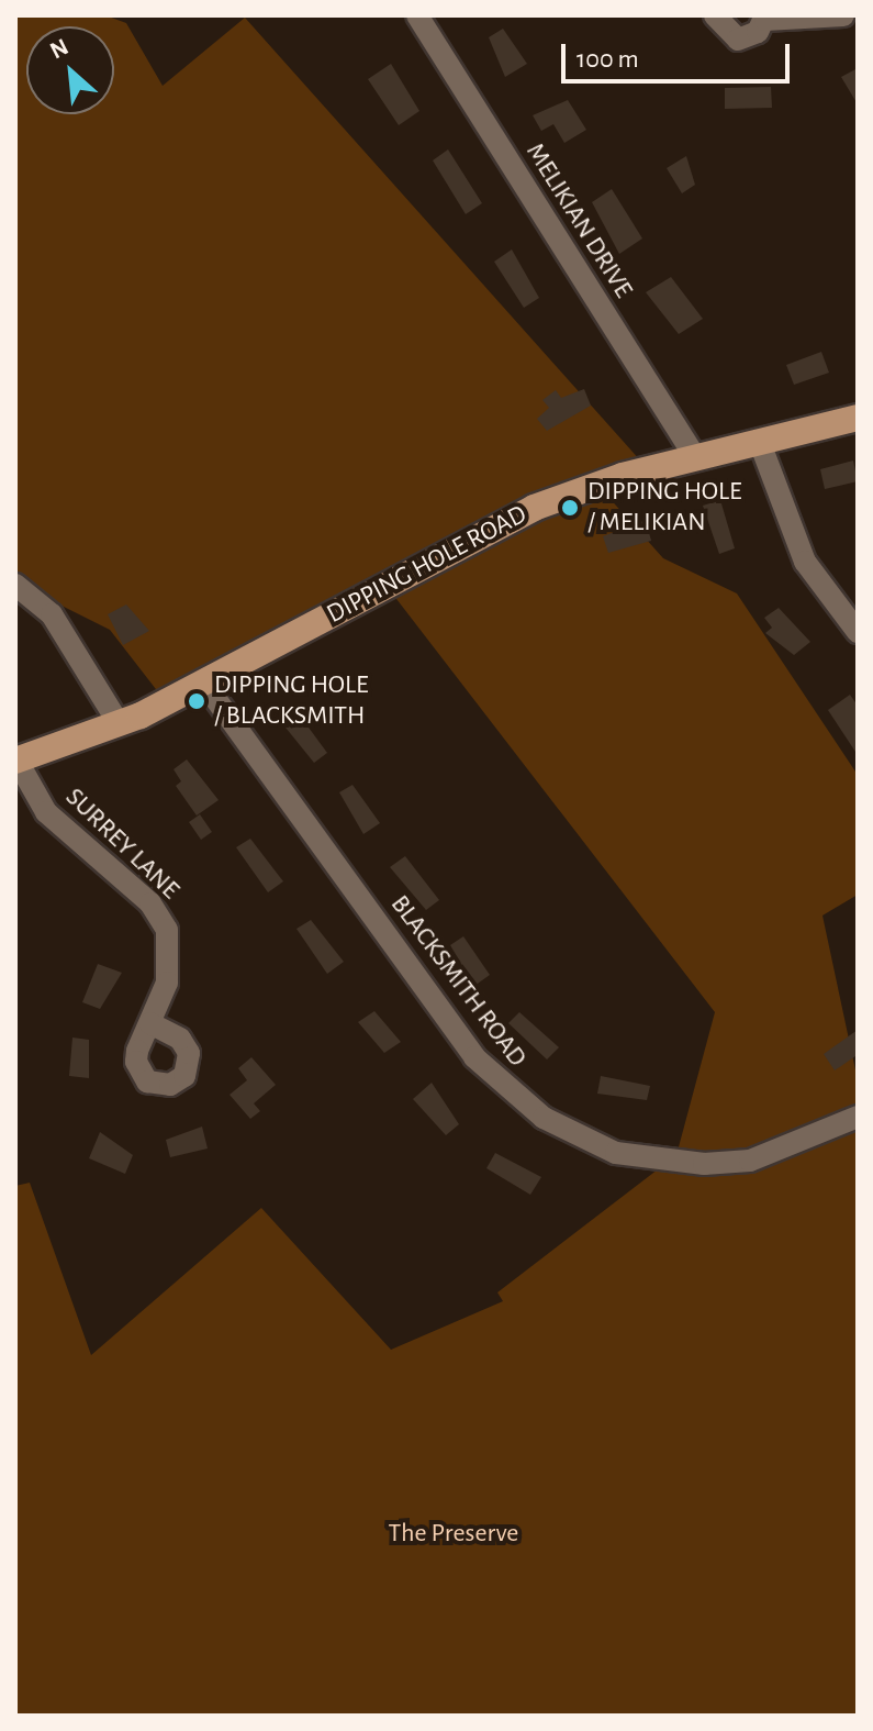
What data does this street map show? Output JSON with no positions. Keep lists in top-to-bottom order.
{
  "streets": {
    "main road": ["DIPPING HOLE ROAD"],
    "street": ["MELIKIAN DRIVE", "SURREY LANE", "BLACKSMITH ROAD"]
  },
  "crossings": [
    ["MELIKIAN DRIVE", "DIPPING HOLE ROAD"],
    ["DIPPING HOLE ROAD", "SURREY LANE"],
    ["DIPPING HOLE ROAD", "BLACKSMITH ROAD"]
  ],
  "parks": ["The Preserve"],
  "places": ["DIPPING HOLE / MELIKIAN", "DIPPING HOLE / BLACKSMITH"],
  "scale_bar": "100 m",
  "north": "top left"
}
